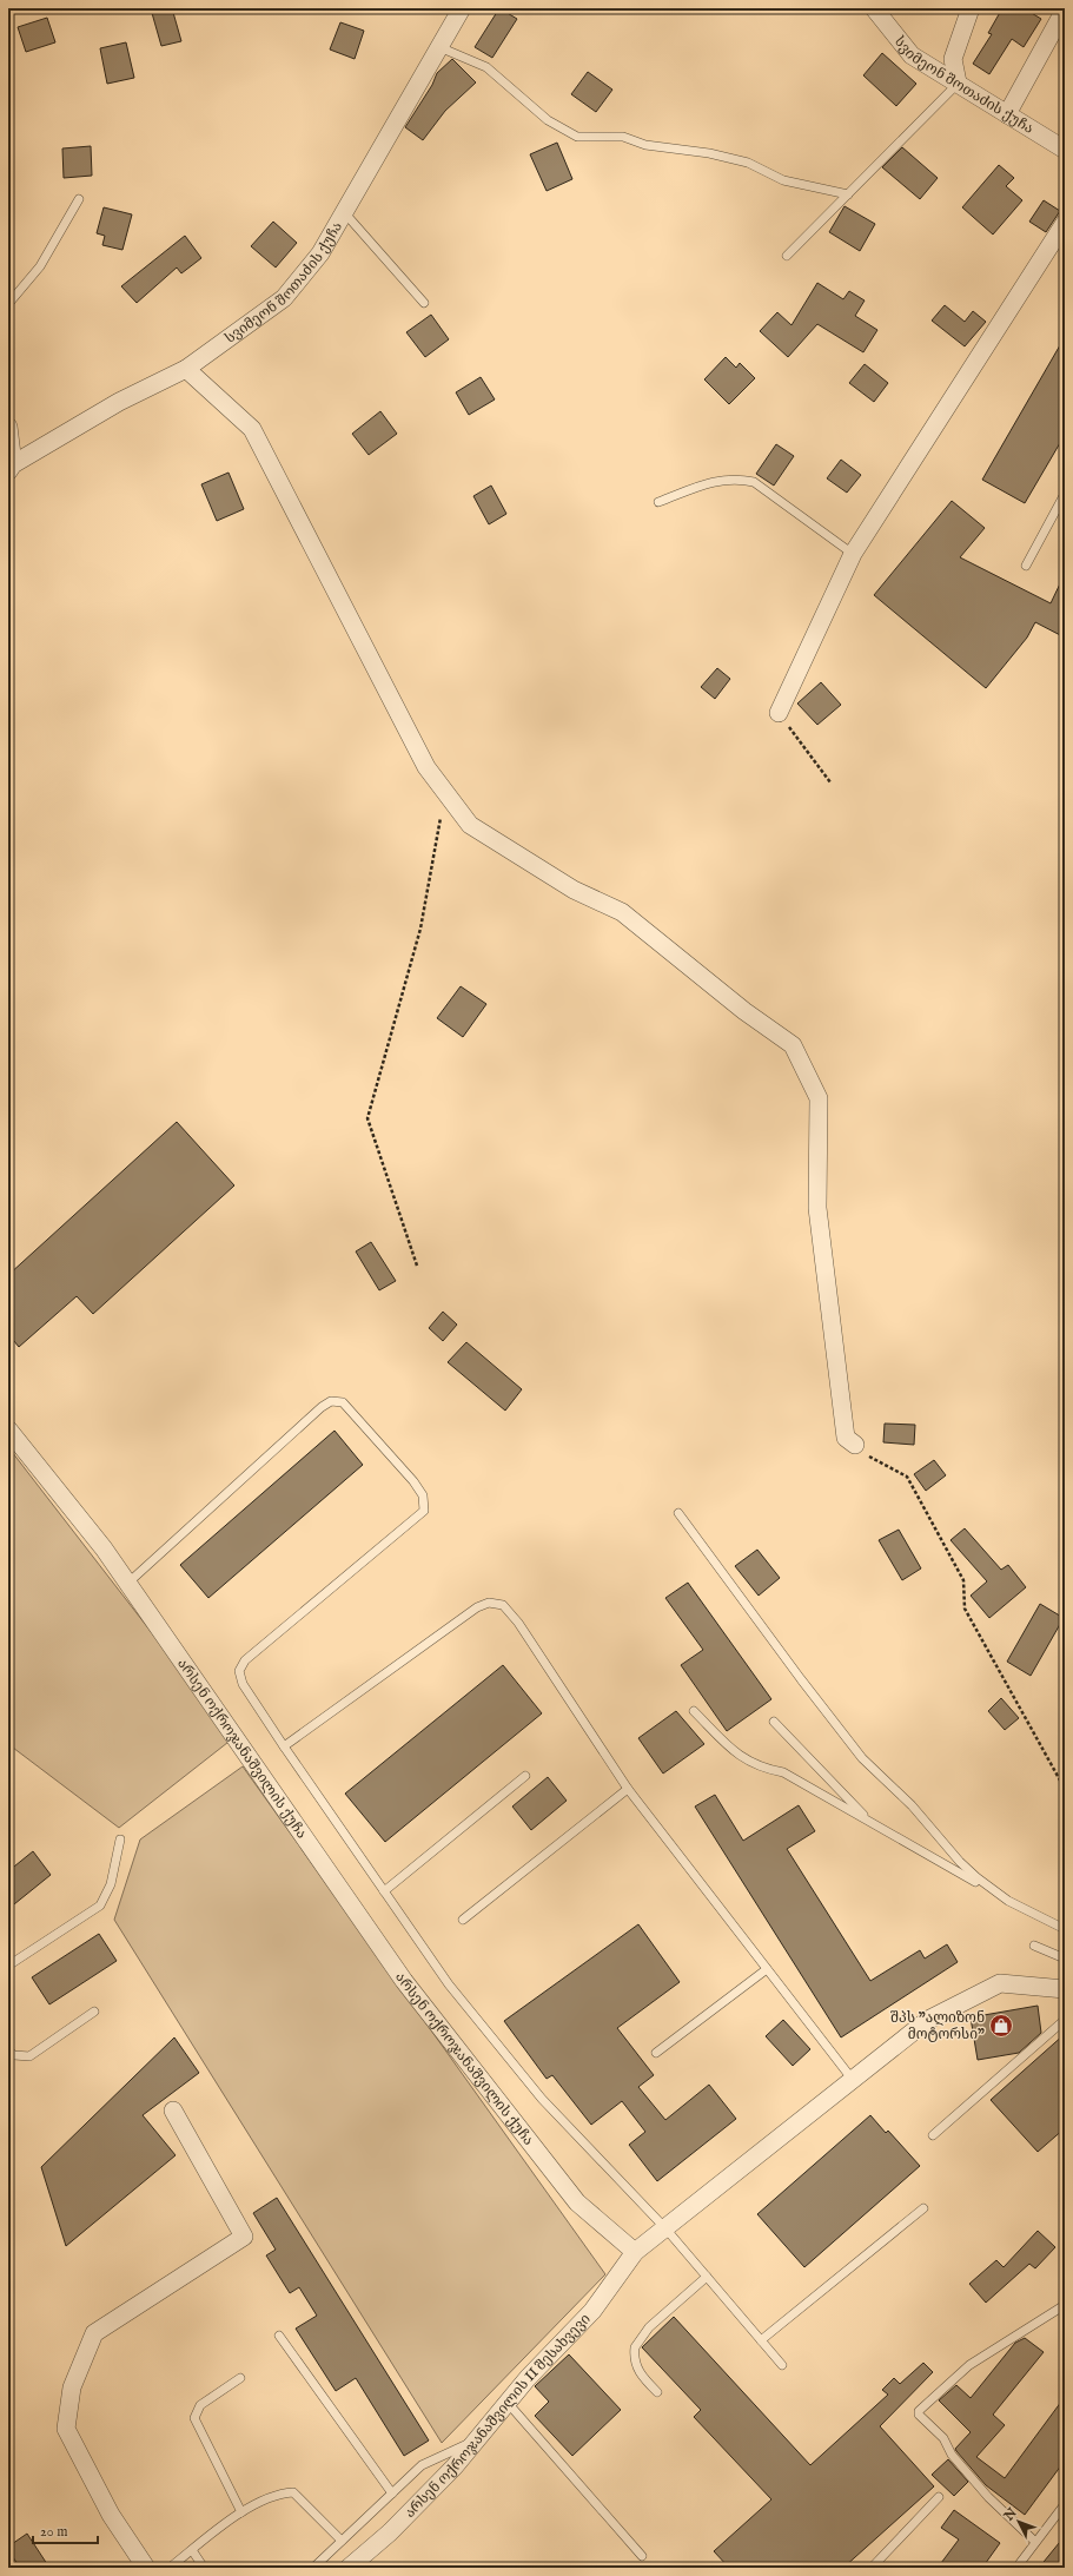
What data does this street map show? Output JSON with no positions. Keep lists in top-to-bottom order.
{
  "streets": {
    "street": ["სვიმეონ შოთაძის ქუჩა", "არსენ ოქროჯანაშვილის ქუჩა", "არსენ ოქროჯანაშვილის II შესახვევი"]
  },
  "crossings": [
    ["არსენ ოქროჯანაშვილის ქუჩა", "არსენ ოქროჯანაშვილის II შესახვევი"]
  ],
  "places": {
    "shop": ["შპს \"ალიზონ მოტორსი\""]
  },
  "scale_bar": "20 m",
  "north": "top left"
}
